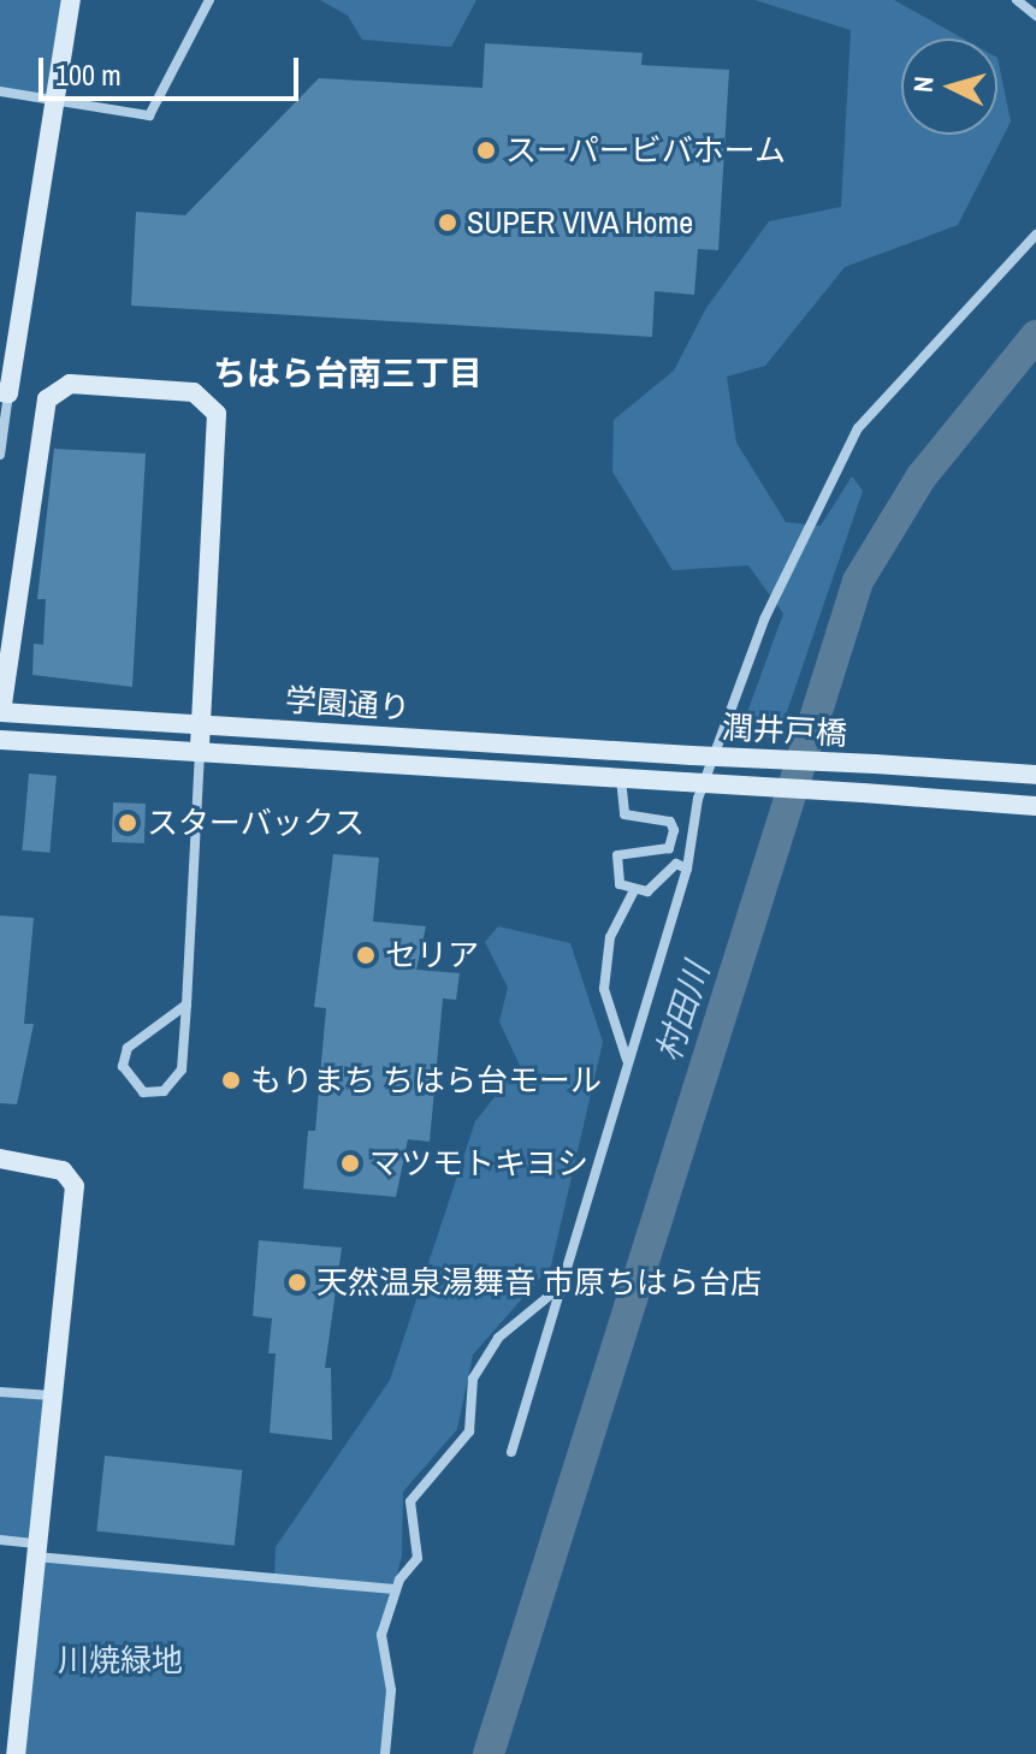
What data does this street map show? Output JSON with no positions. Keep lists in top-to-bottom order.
{
  "streets": {
    "street": ["学園通り", "潤井戸橋"]
  },
  "crossings": [
    ["学園通り", "潤井戸橋"]
  ],
  "districts": ["ちはら台南三丁目"],
  "water": ["村田川"],
  "parks": ["川焼緑地"],
  "places": [
    "スーパービバホーム",
    "SUPER VIVA Home",
    "スターバックス",
    "セリア",
    "もりまち ちはら台モール",
    "マツモトキヨシ",
    "天然温泉湯舞音 市原ちはら台店"
  ],
  "scale_bar": "100 m",
  "north": "left"
}
